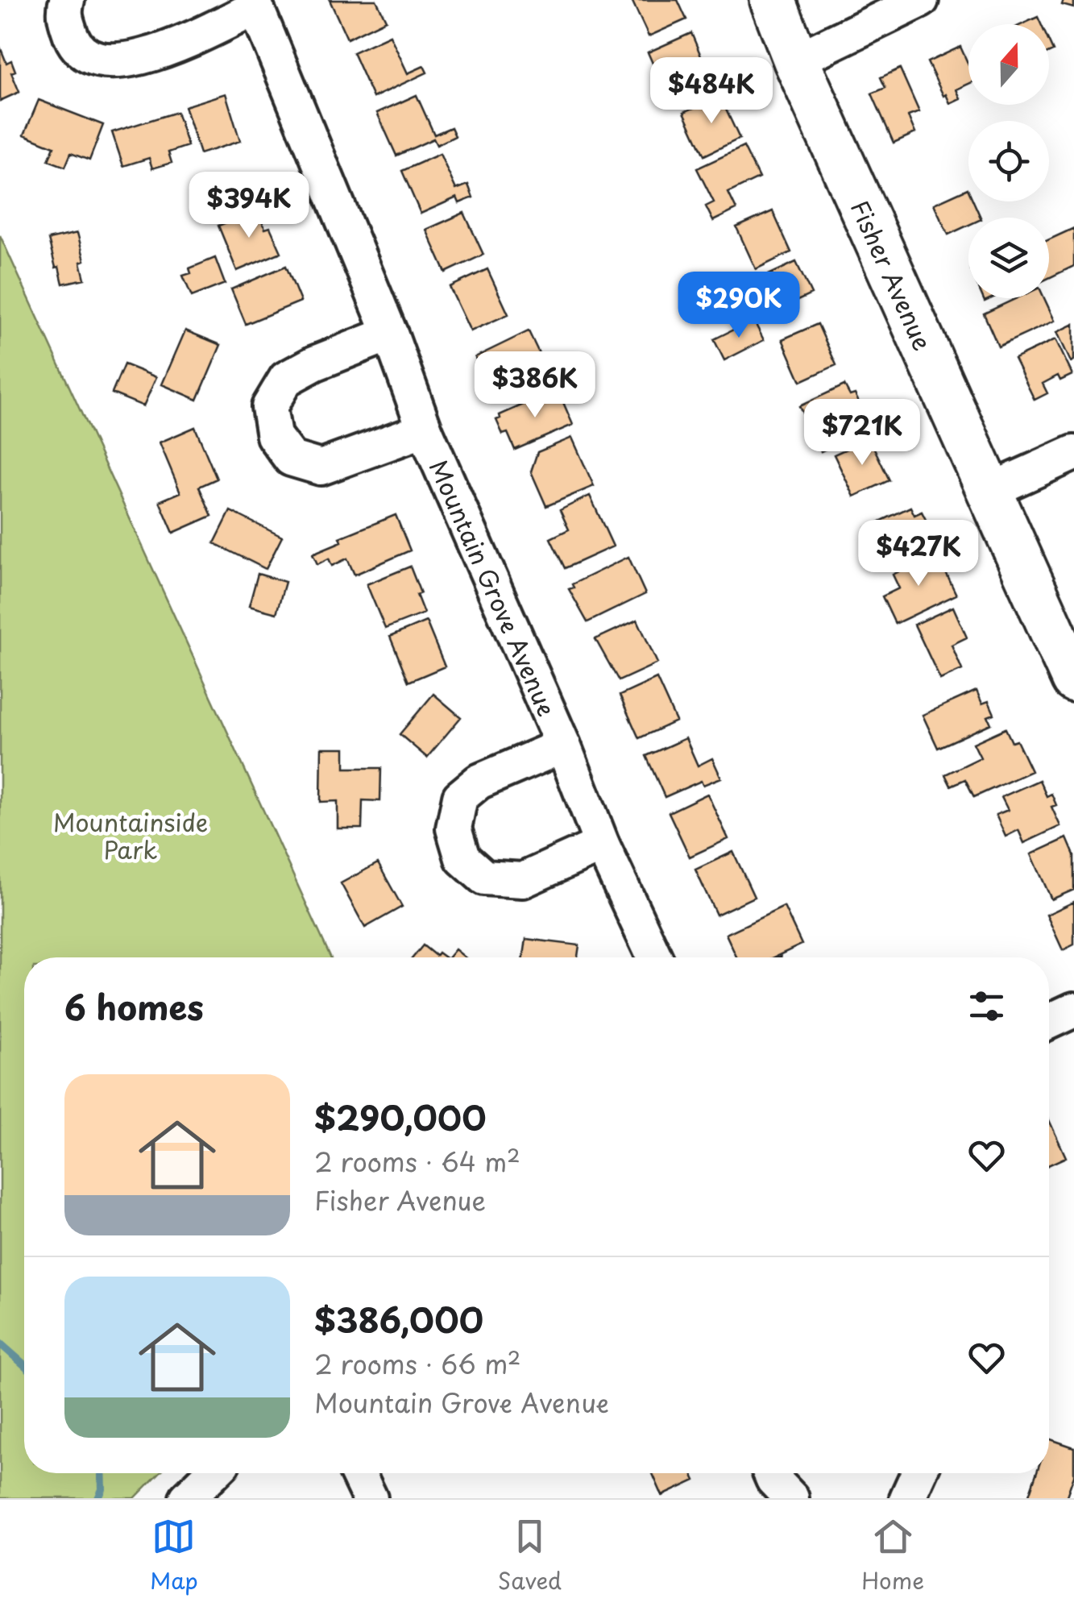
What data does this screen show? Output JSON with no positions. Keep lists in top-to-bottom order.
{
  "streets": {
    "street": ["Fisher Avenue", "Mountain Grove Avenue"]
  },
  "parks": ["Mountainside Park"],
  "north": "top",
  "page": {
    "price": [
      "$484K",
      "$394K",
      "$290K",
      "$386K",
      "$721K",
      "$427K"
    ],
    "heading": "6 homes",
    "list": [
      {
        "name": "$290,000",
        "note": "2 rooms · 64 m² · Fisher Avenue"
      },
      {
        "name": "$386,000",
        "note": "2 rooms · 66 m² · Mountain Grove Avenue"
      }
    ],
    "tabs": ["Map", "Saved", "Home"]
  }
}
